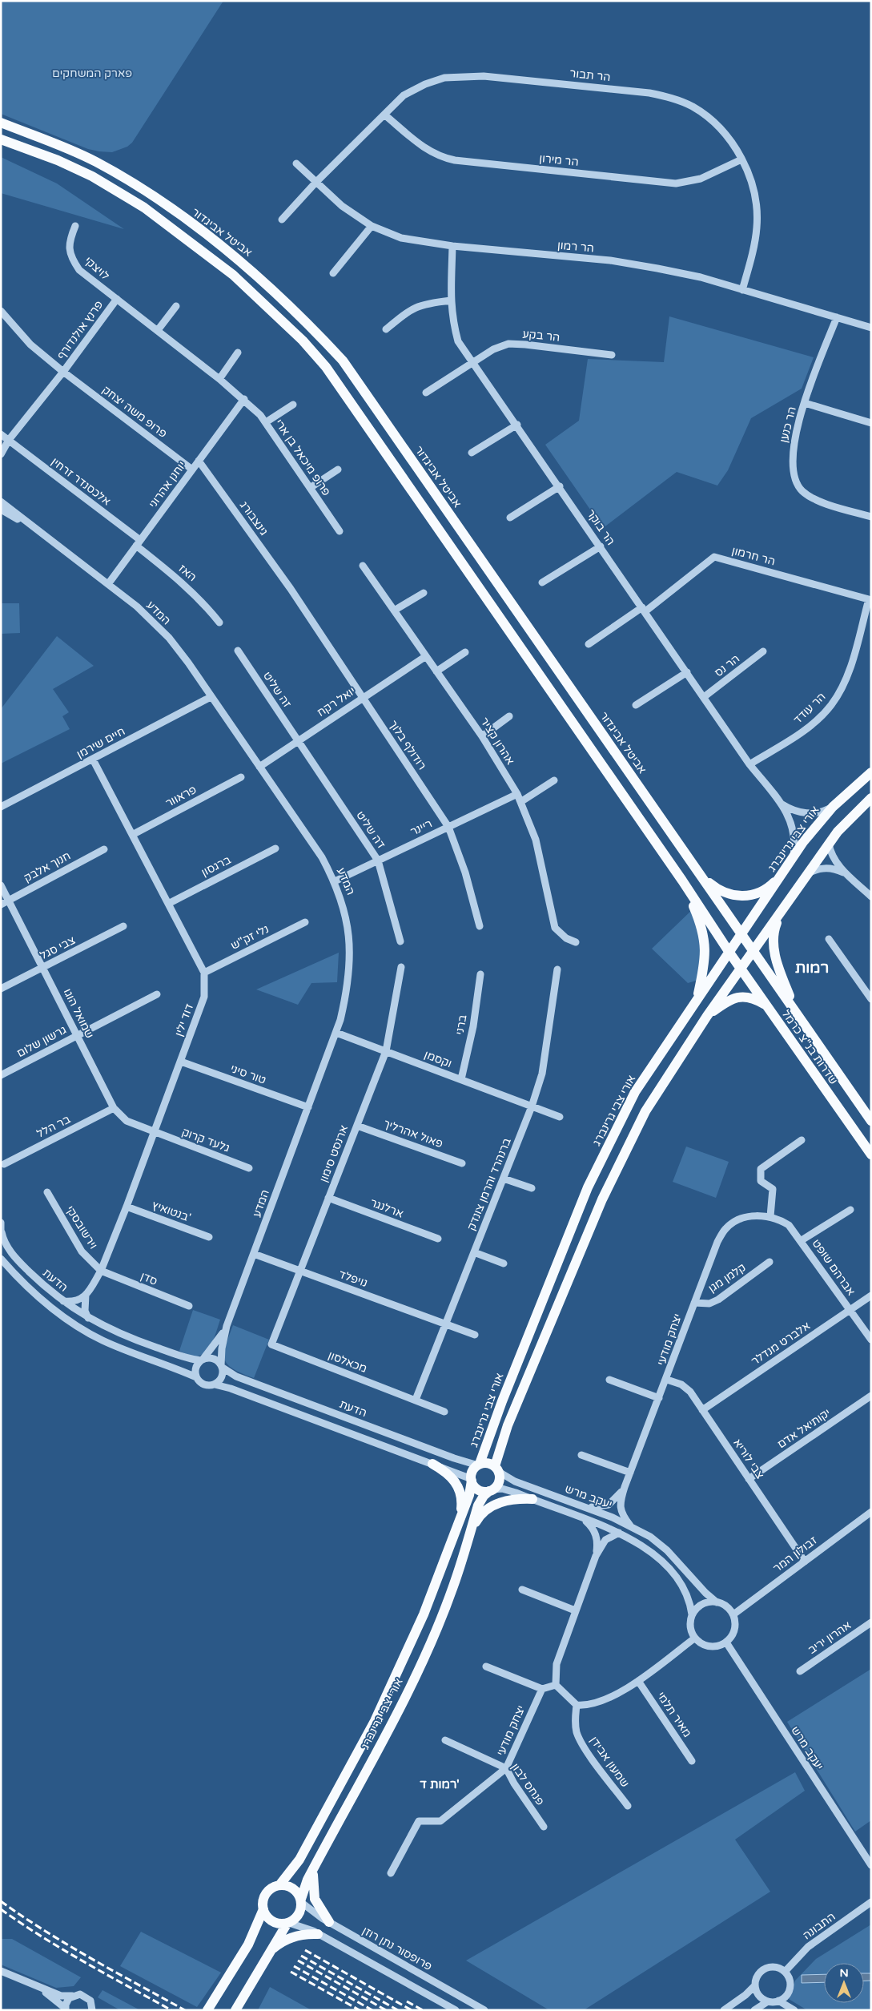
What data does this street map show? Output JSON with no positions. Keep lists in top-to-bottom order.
{
  "streets": {
    "main road": ["אביטל אביגדור", "אורי צבי גרינברג", "שדרות בנ\"צ כרמל"],
    "street": [
      "הר תבור",
      "הר מירון",
      "הר רמון",
      "לויצקי",
      "פרנץ אולנדורף",
      "הר בקע",
      "פרופ משה יצחק",
      "הר כנען",
      "פרופ מיכאל בן ארי",
      "אלכסנדר זרחין",
      "יוחנן אהרוני",
      "גינצבורג",
      "הר בוקר",
      "הר חרמון",
      "האז",
      "המדע",
      "הר נס",
      "זה שליט",
      "יואל רקח",
      "הר עודד",
      "אהרון קציר",
      "חיים שירמן",
      "רודולף בלוך",
      "פראוור",
      "ריינר",
      "דה שליט",
      "ברגסון",
      "חנוך אלבק",
      "נלי זק\"ש",
      "צבי סגל",
      "שמואל הוגו",
      "דוד ילין",
      "ברני",
      "גרשון שלום",
      "וקסמן",
      "טור סיני",
      "בר הלל",
      "פאול אהרליך",
      "גלעד קרוק",
      "ארנסט סימון",
      "ברנהרד והרמן צונדק",
      "ארלנגר",
      "בנטואיץ'",
      "וירשובסקי",
      "אברהם שופט",
      "קלמן מגן",
      "סדן",
      "נויפלד",
      "הדעת",
      "יצחק מודעי",
      "אלברט מנדלר",
      "מכאלסון",
      "יקותיאל אדם",
      "צבי לוריא",
      "יעקב מרש",
      "זבולון המר",
      "אהרון יריב",
      "מאיר תלמי",
      "שמעון אבידן",
      "פנחס לבון",
      "התבונה",
      "פרופסור נתן רוזן"
    ]
  },
  "crossings": [
    ["הר תבור", "הר מירון"],
    ["הר תבור", "הר רמון"],
    ["אביטל אביגדור", "אורי צבי גרינברג"],
    ["אביטל אביגדור", "שדרות בנ\"צ כרמל"],
    ["הר רמון", "הר כנען"],
    ["הר רמון", "הר בוקר"],
    ["לויצקי", "פרנץ אולנדורף"],
    ["פרנץ אולנדורף", "פרופ משה יצחק"],
    ["פרנץ אולנדורף", "פרופ מיכאל בן ארי"],
    ["פרנץ אולנדורף", "אלכסנדר זרחין"],
    ["פרנץ אולנדורף", "יוחנן אהרוני"],
    ["הר בקע", "הר בוקר"],
    ["פרופ משה יצחק", "יוחנן אהרוני"],
    ["פרופ מיכאל בן ארי", "יוחנן אהרוני"],
    ["אלכסנדר זרחין", "יוחנן אהרוני"],
    ["אלכסנדר זרחין", "האז"],
    ["יוחנן אהרוני", "גינצבורג"],
    ["יוחנן אהרוני", "האז"],
    ["יוחנן אהרוני", "המדע"],
    ["גינצבורג", "רודולף בלוך"],
    ["הר בוקר", "הר חרמון"],
    ["הר בוקר", "הר נס"],
    ["הר בוקר", "הר עודד"],
    ["הר בוקר", "אורי צבי גרינברג"],
    ["הר חרמון", "הר עודד"],
    ["המדע", "יואל רקח"],
    ["המדע", "חיים שירמן"],
    ["המדע", "ריינר"],
    ["המדע", "וקסמן"],
    ["המדע", "טור סיני"],
    ["המדע", "נויפלד"],
    ["המדע", "הדעת"],
    ["זה שליט", "יואל רקח"],
    ["זה שליט", "דה שליט"],
    ["יואל רקח", "אהרון קציר"],
    ["יואל רקח", "רודולף בלוך"],
    ["יואל רקח", "דה שליט"],
    ["אהרון קציר", "ריינר"],
    ["חיים שירמן", "דוד ילין"],
    ["רודולף בלוך", "ריינר"],
    ["פראוור", "דוד ילין"],
    ["ריינר", "דה שליט"],
    ["אורי צבי גרינברג", "שדרות בנ\"צ כרמל"],
    ["אורי צבי גרינברג", "הדעת"],
    ["אורי צבי גרינברג", "יעקב מרש"],
    ["אורי צבי גרינברג", "פרופסור נתן רוזן"],
    ["ברגסון", "דוד ילין"],
    ["חנוך אלבק", "שמואל הוגו"],
    ["נלי זק\"ש", "דוד ילין"],
    ["צבי סגל", "שמואל הוגו"],
    ["שמואל הוגו", "דוד ילין"],
    ["שמואל הוגו", "גרשון שלום"],
    ["שמואל הוגו", "בר הלל"],
    ["שמואל הוגו", "גלעד קרוק"],
    ["דוד ילין", "טור סיני"],
    ["דוד ילין", "גלעד קרוק"],
    ["דוד ילין", "בנטואיץ'"],
    ["דוד ילין", "וירשובסקי"],
    ["דוד ילין", "סדן"],
    ["ברני", "וקסמן"],
    ["וקסמן", "ארנסט סימון"],
    ["וקסמן", "ברנהרד והרמן צונדק"],
    ["פאול אהרליך", "ארנסט סימון"],
    ["ארנסט סימון", "ארלנגר"],
    ["ארנסט סימון", "נויפלד"],
    ["ארנסט סימון", "מכאלסון"],
    ["ברנהרד והרמן צונדק", "נויפלד"],
    ["ברנהרד והרמן צונדק", "מכאלסון"],
    ["וירשובסקי", "סדן"],
    ["אברהם שופט", "יצחק מודעי"],
    ["אברהם שופט", "אלברט מנדלר"],
    ["קלמן מגן", "יצחק מודעי"],
    ["הדעת", "יעקב מרש"],
    ["יצחק מודעי", "צבי לוריא"],
    ["יצחק מודעי", "יעקב מרש"],
    ["יצחק מודעי", "פנחס לבון"],
    ["אלברט מנדלר", "צבי לוריא"],
    ["יקותיאל אדם", "צבי לוריא"],
    ["צבי לוריא", "זבולון המר"],
    ["יעקב מרש", "זבולון המר"]
  ],
  "districts": ["רמות", "רמות ד'"],
  "parks": ["פארק המשחקים"],
  "north": "top"
}
